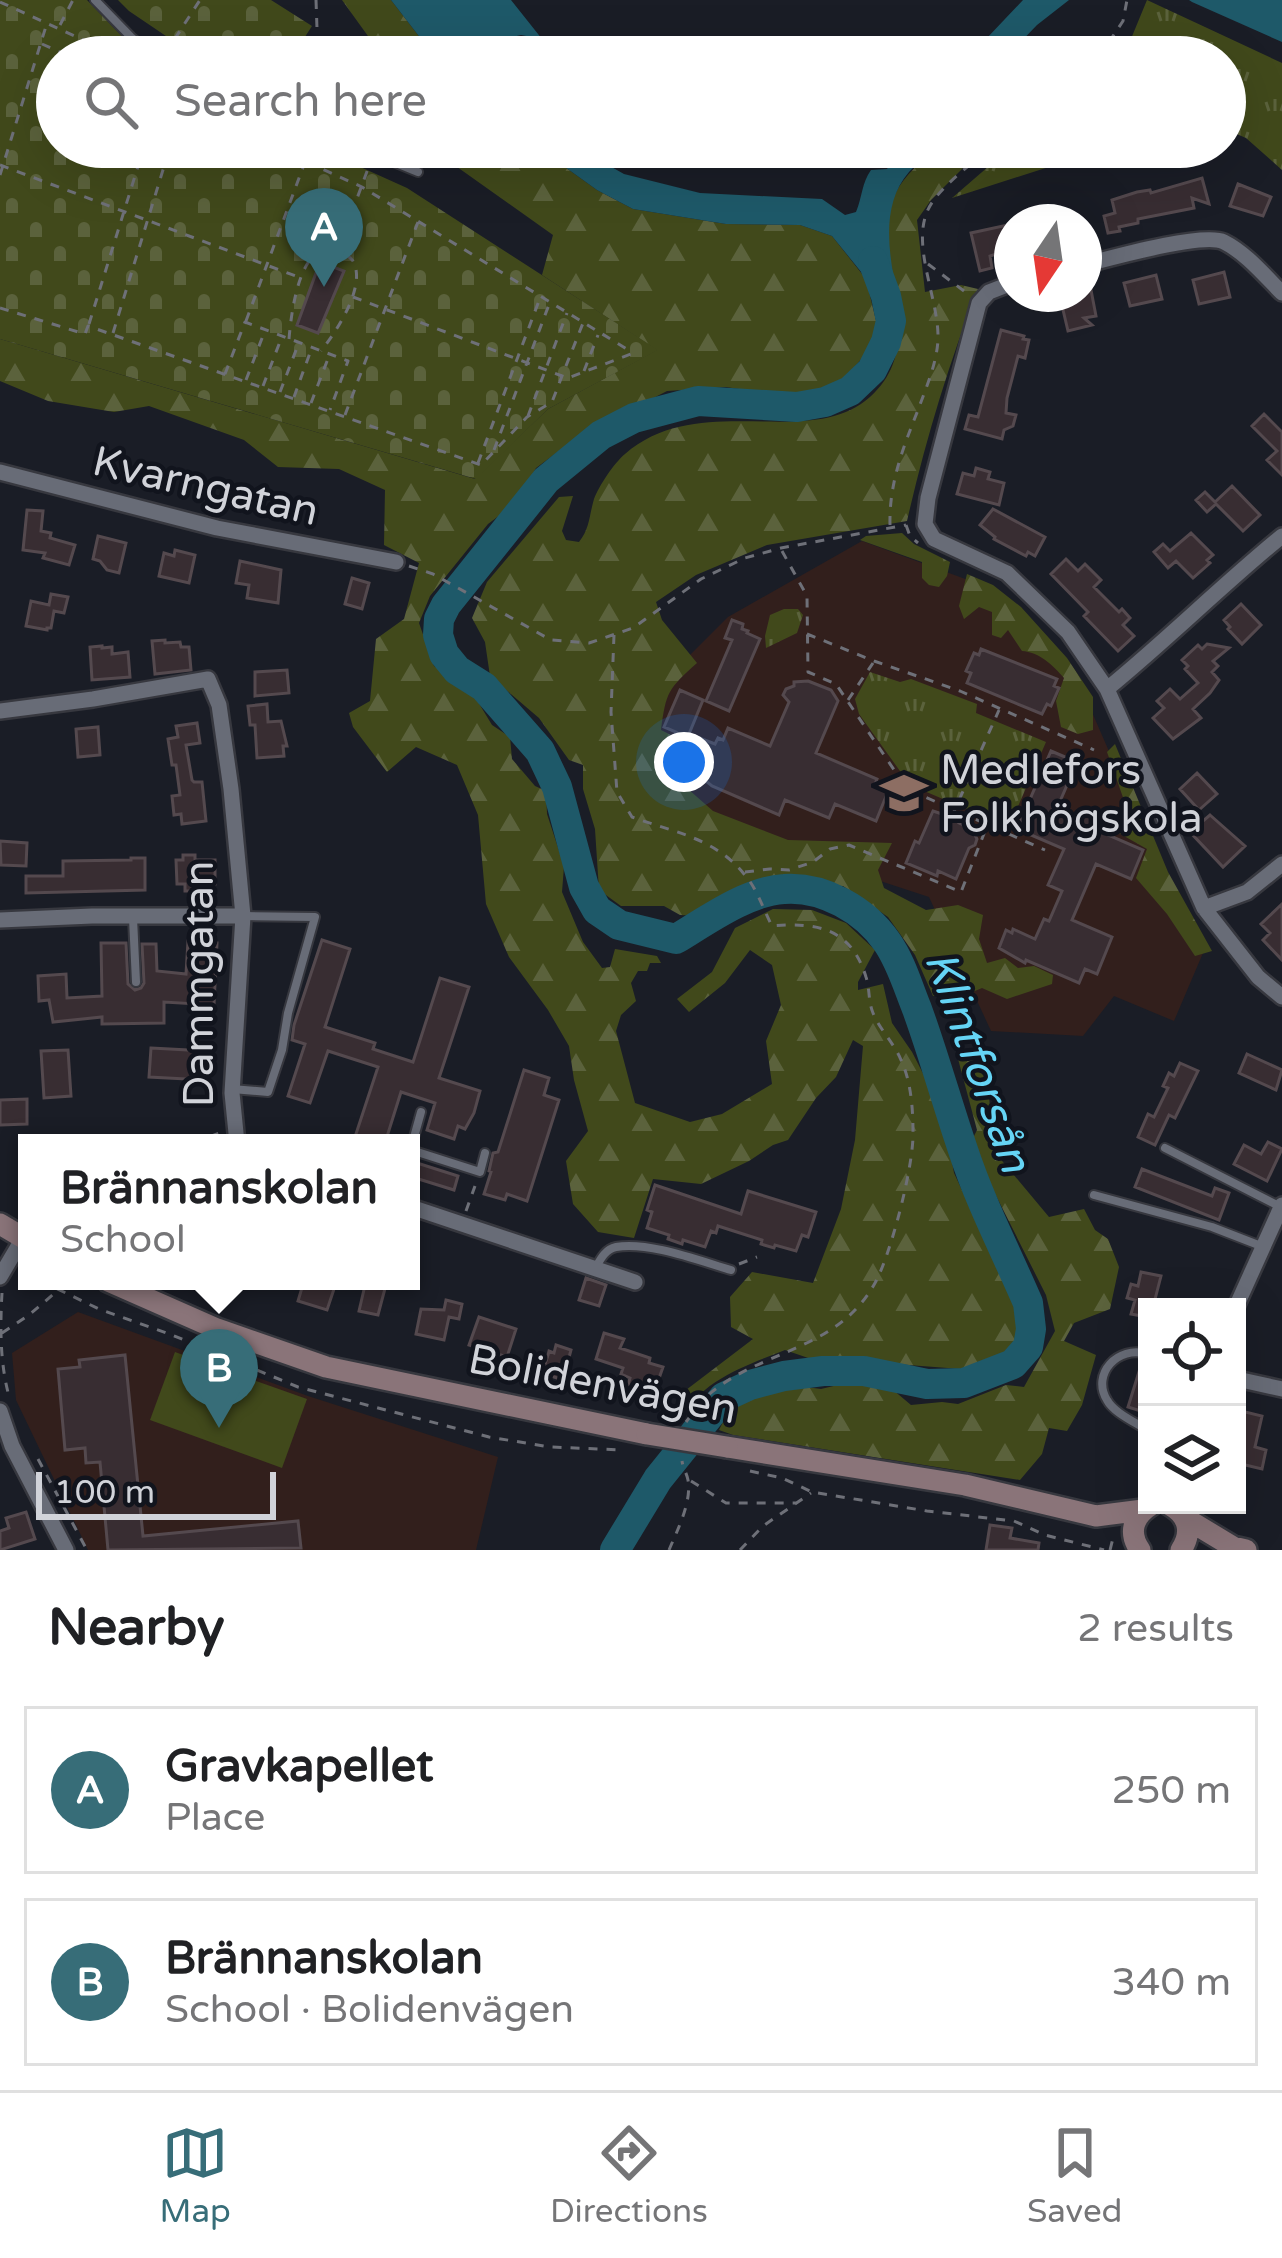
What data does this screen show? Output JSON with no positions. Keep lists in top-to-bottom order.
{
  "streets": {
    "main road": ["Bolidenvägen"],
    "street": ["Kvarngatan", "Dammgatan"]
  },
  "water": ["Klintforsån"],
  "places": {
    "school or university": ["Medlefors Folkhögskola"]
  },
  "scale_bar": "100 m",
  "north": "bottom",
  "page": {
    "search": "Search here",
    "pins": ["A", "B"],
    "popup": ["Brännanskolan", "School"],
    "scale": "100 m",
    "heading": ["Nearby", "2 results"],
    "list": [
      {
        "mark": "A",
        "name": "Gravkapellet",
        "note": "Place",
        "value": "250 m"
      },
      {
        "mark": "B",
        "name": "Brännanskolan",
        "note": "School · Bolidenvägen",
        "value": "340 m"
      }
    ],
    "nav": ["Map", "Directions", "Saved"]
  }
}
